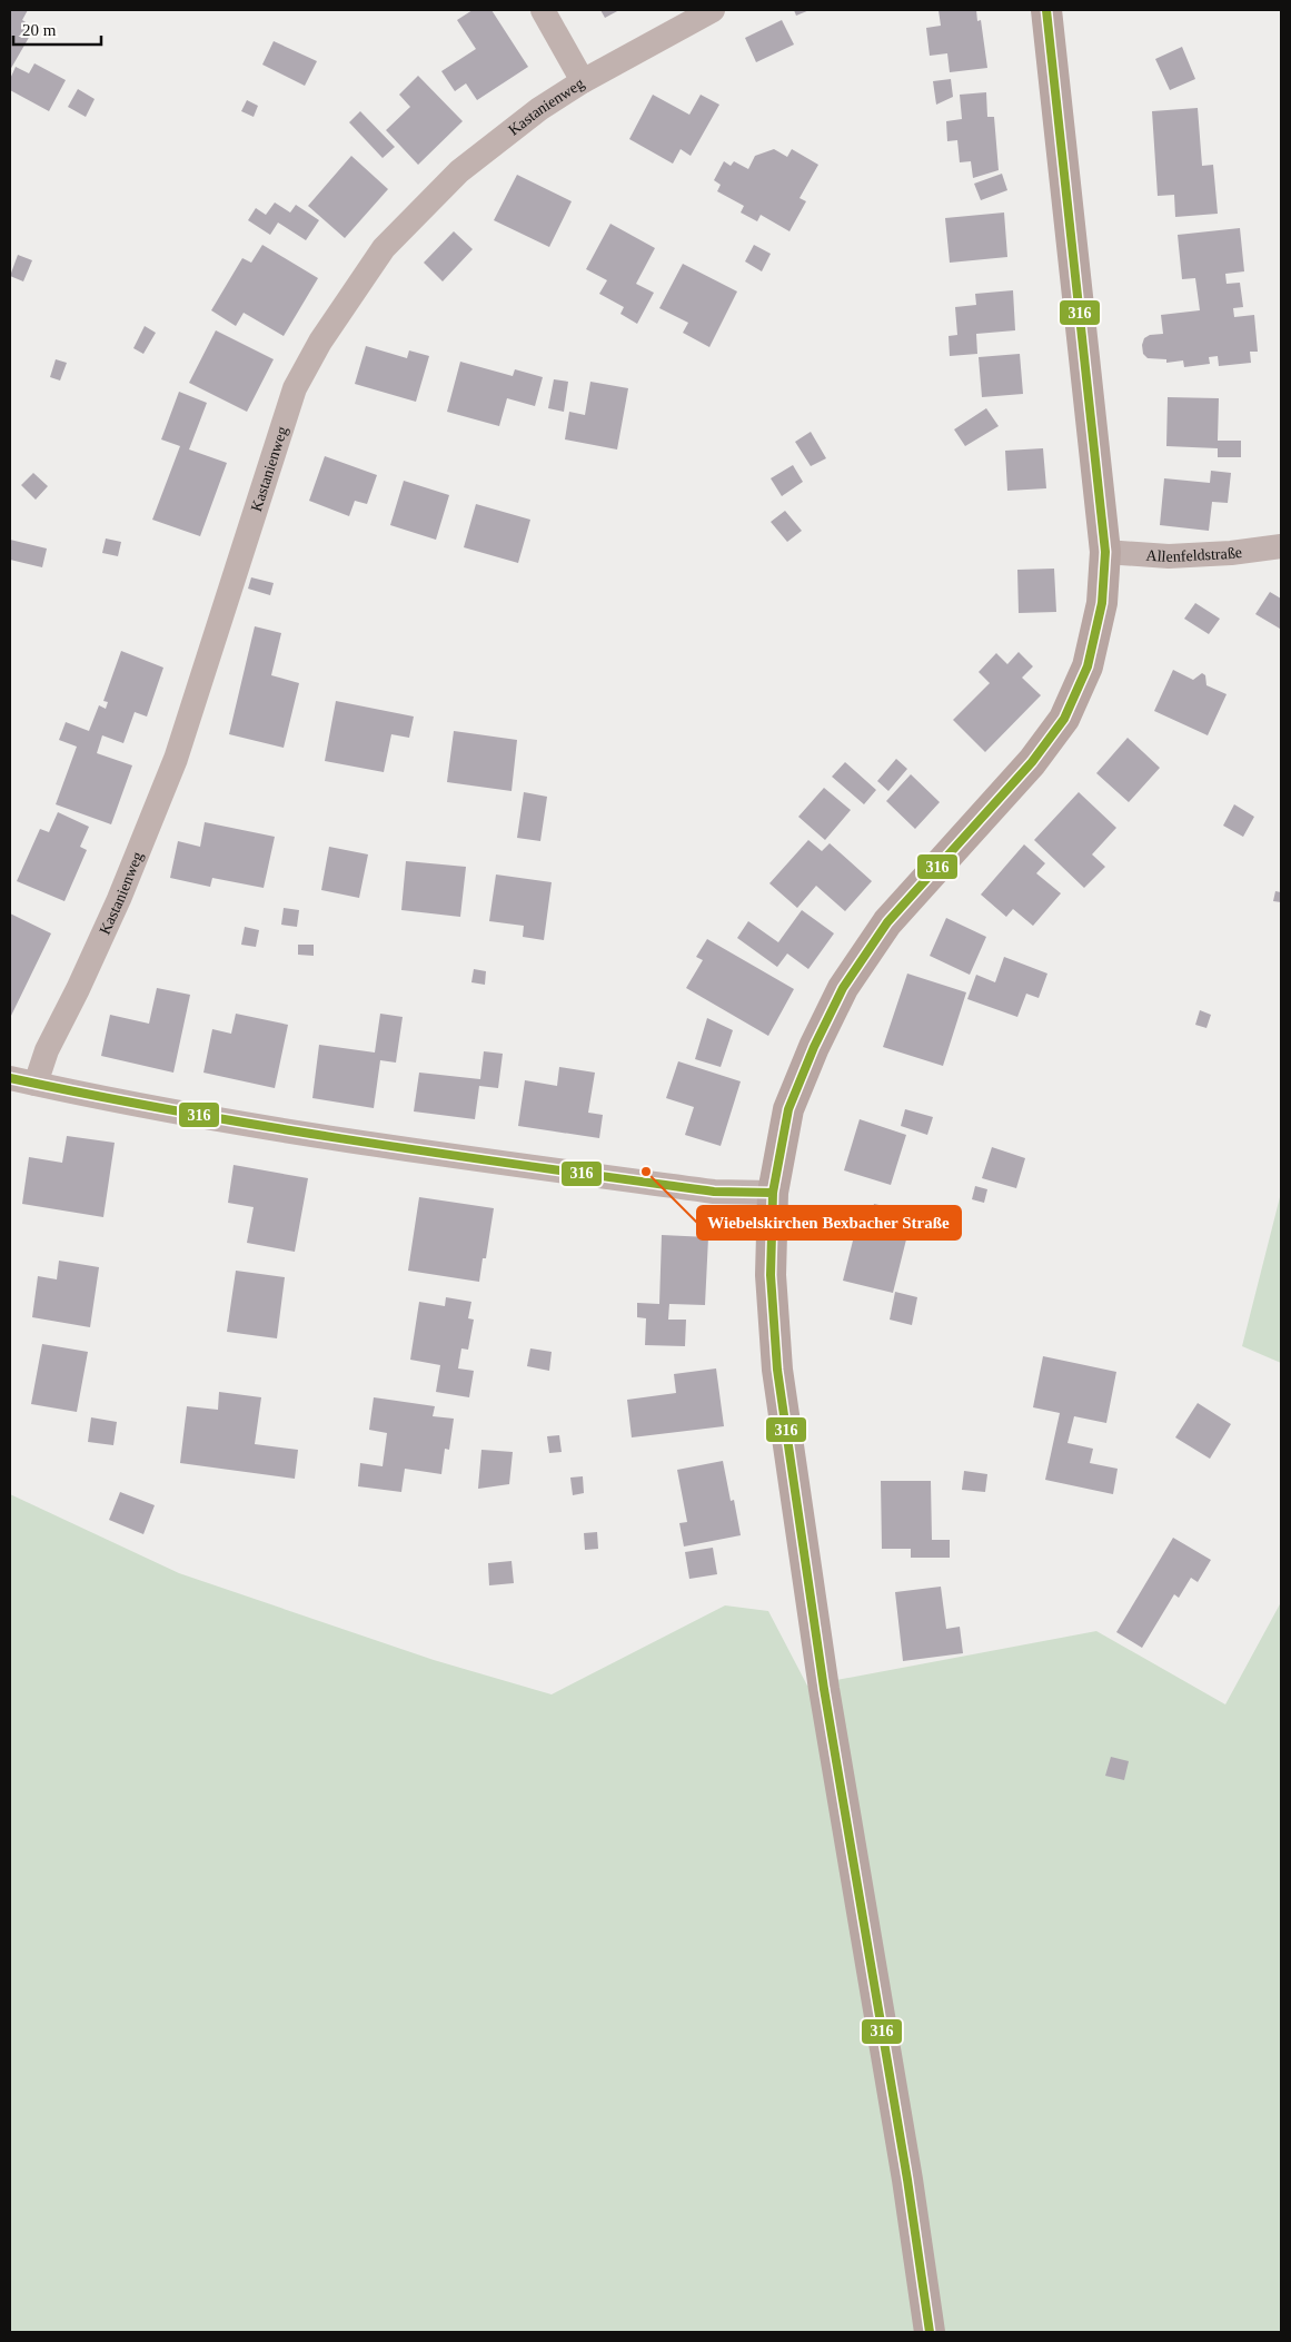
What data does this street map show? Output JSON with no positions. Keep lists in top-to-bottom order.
{
  "streets": {
    "street": ["Kastanienweg", "Allenfeldstraße"]
  },
  "places": ["Wiebelskirchen Bexbacher Straße"],
  "lines": ["transit line 316"],
  "scale_bar": "20 m"
}
